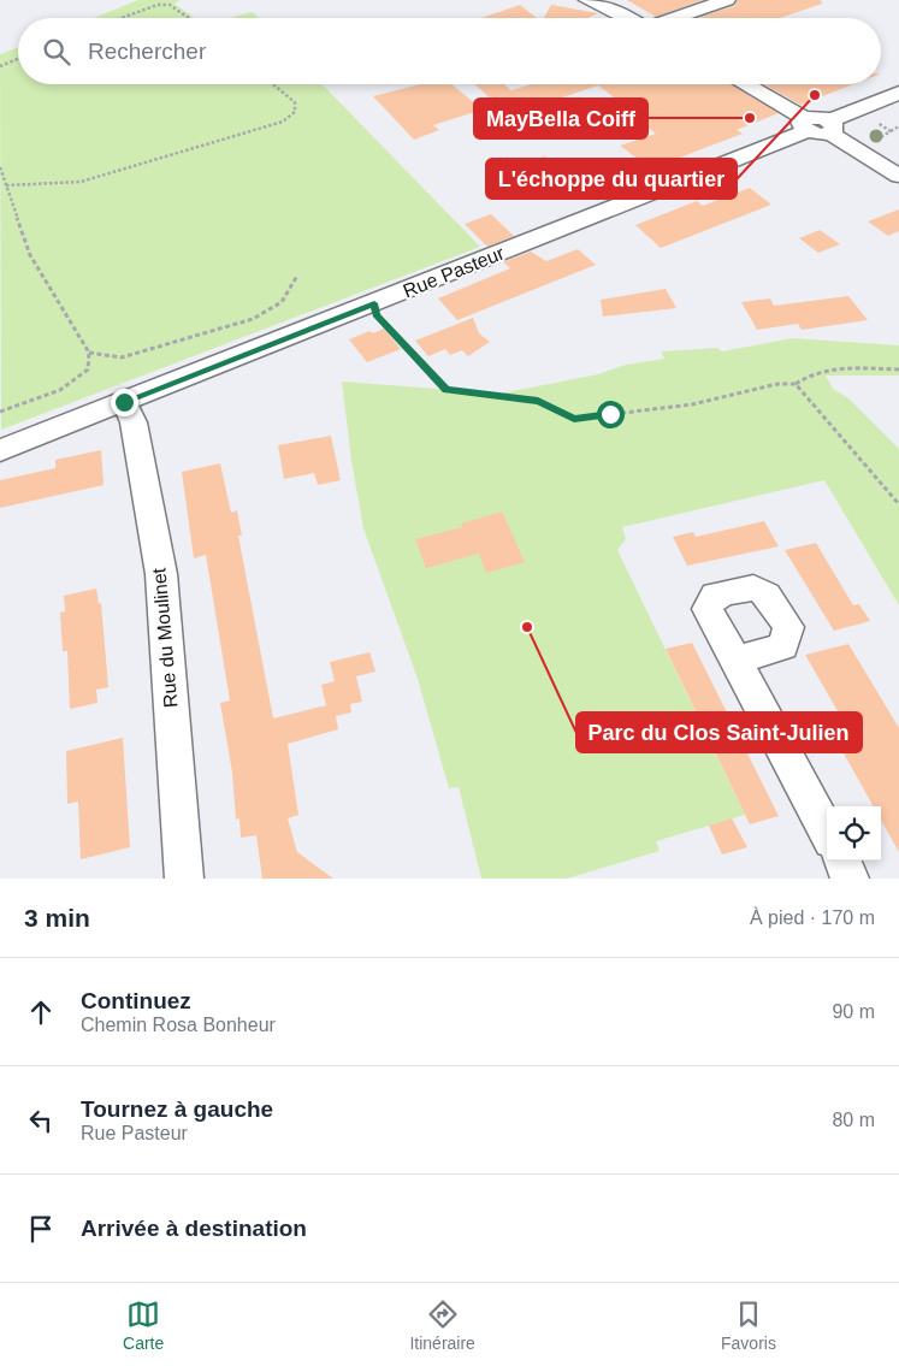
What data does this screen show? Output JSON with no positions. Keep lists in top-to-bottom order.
{
  "streets": {
    "street": ["Rue Pasteur", "Rue du Moulinet"]
  },
  "crossings": [
    ["Rue Pasteur", "Rue du Moulinet"]
  ],
  "places": ["L'échoppe du quartier", "MayBella Coiff", "Parc du Clos Saint-Julien"],
  "page": {
    "search": "Rechercher",
    "heading": ["3 min", "À pied · 170 m"],
    "list": [
      ["Continuez", "Chemin Rosa Bonheur", "90 m"],
      ["Tournez à gauche", "Rue Pasteur", "80 m"],
      "Arrivée à destination"
    ],
    "nav": ["Carte", "Itinéraire", "Favoris"]
  }
}
